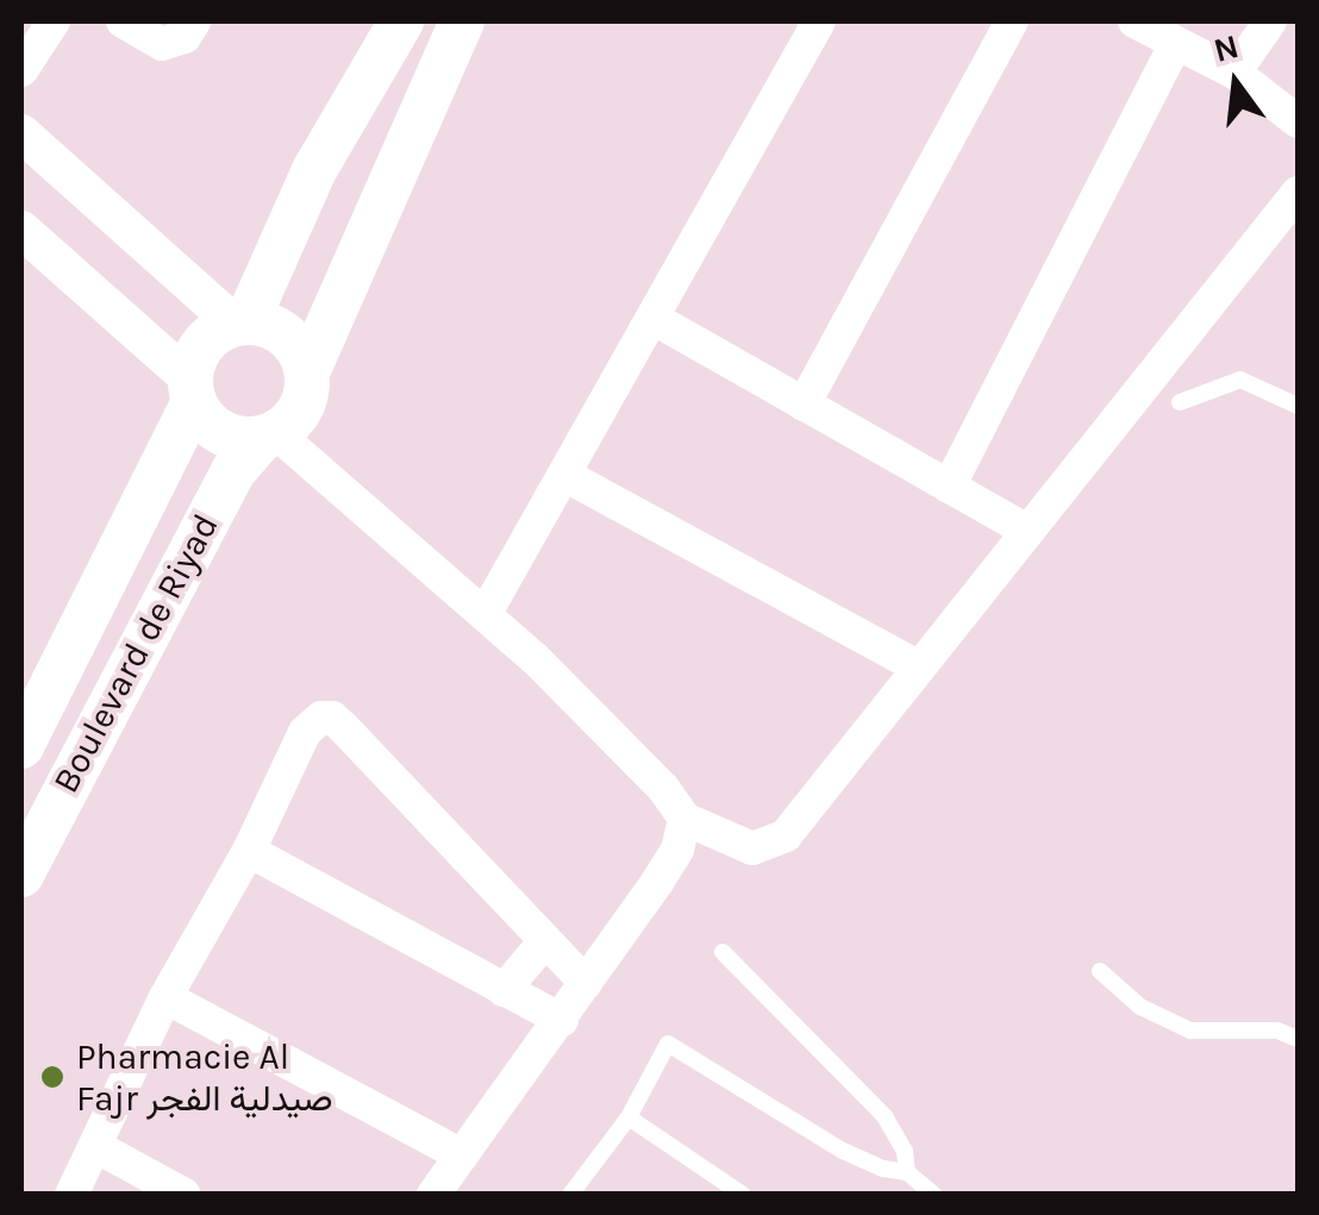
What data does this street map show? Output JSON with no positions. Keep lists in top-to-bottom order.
{
  "streets": {
    "main road": ["Boulevard de Riyad"]
  },
  "places": ["Pharmacie Al Fajr صيدلية الفجر"],
  "north": "top"
}
